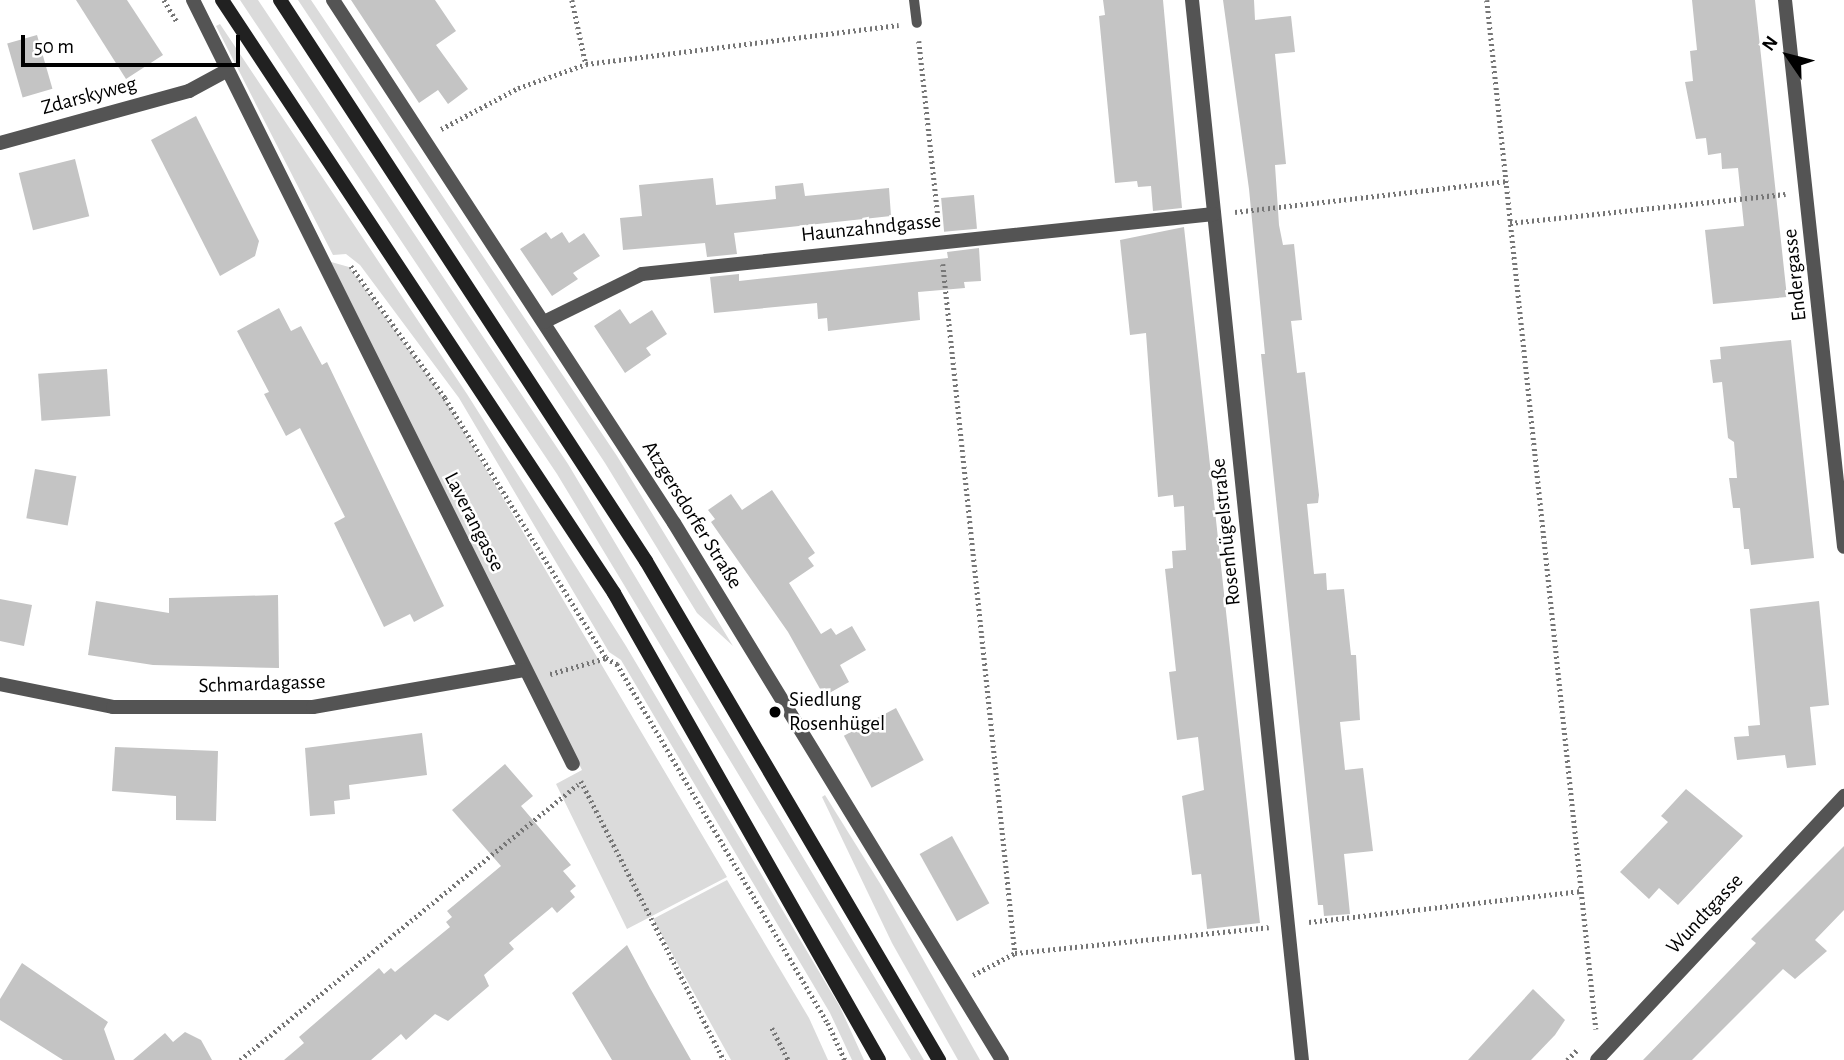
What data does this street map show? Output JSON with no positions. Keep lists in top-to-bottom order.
{
  "streets": {
    "street": [
      "Zdarskyweg",
      "Haunzahndgasse",
      "Endergasse",
      "Atzgersdorfer Straße",
      "Laverangasse",
      "Rosenhügelstraße",
      "Schmardagasse",
      "Wundtgasse"
    ]
  },
  "crossings": [
    ["Zdarskyweg", "Laverangasse"],
    ["Haunzahndgasse", "Atzgersdorfer Straße"],
    ["Haunzahndgasse", "Rosenhügelstraße"],
    ["Laverangasse", "Schmardagasse"]
  ],
  "places": ["Siedlung Rosenhügel"],
  "scale_bar": "50 m",
  "north": "top left"
}
